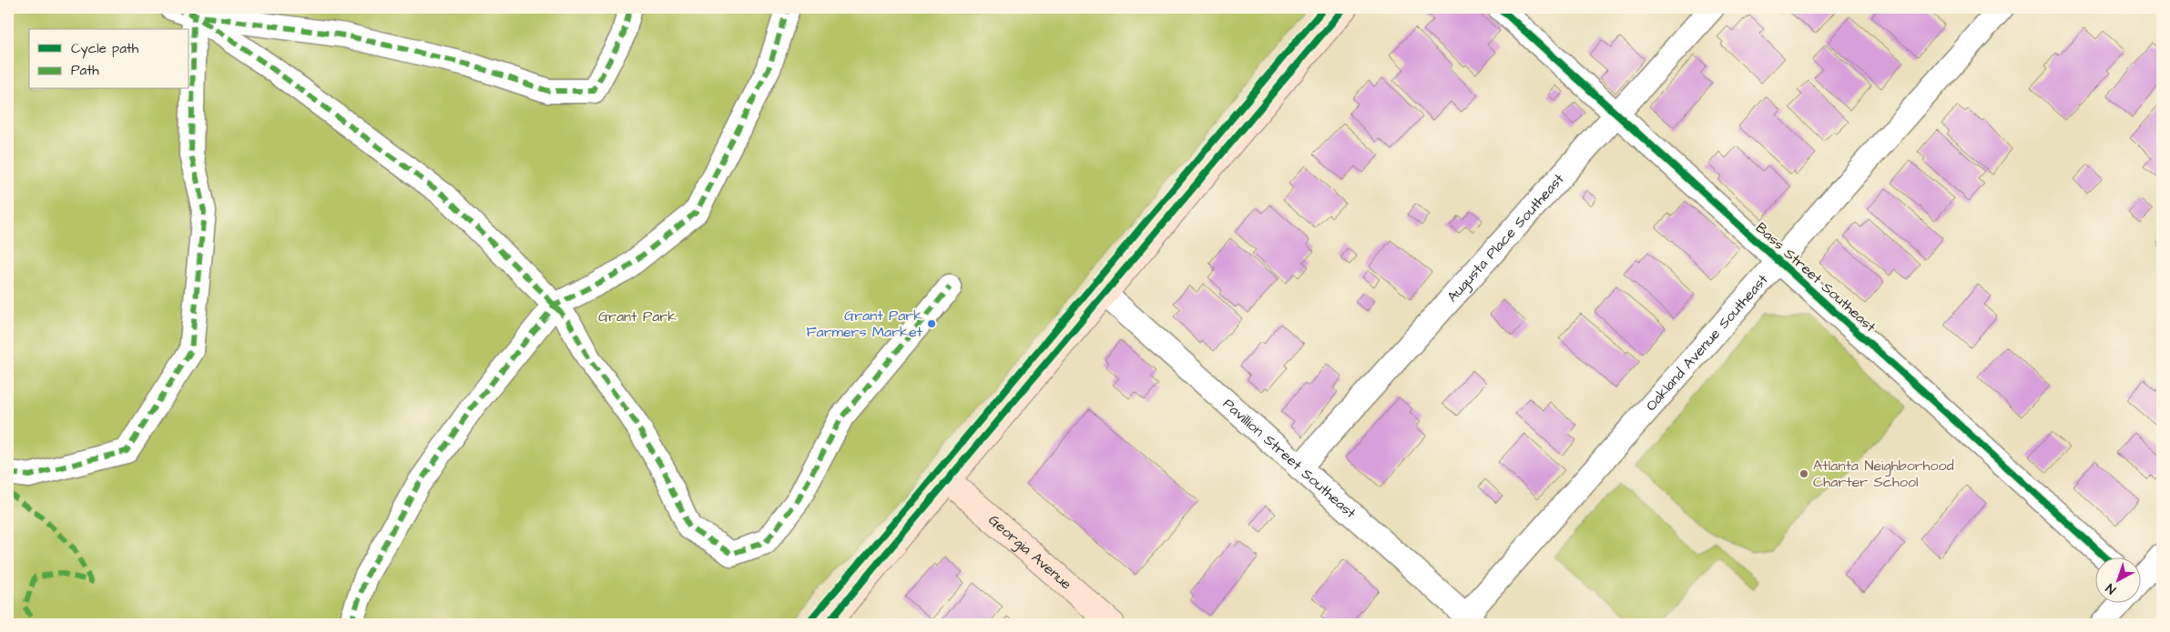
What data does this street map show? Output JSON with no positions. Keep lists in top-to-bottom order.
{
  "streets": {
    "street": [
      "Augusta Place Southeast",
      "Bass Street Southeast",
      "Oakland Avenue Southeast",
      "Pavillion Street Southeast",
      "Georgia Avenue"
    ]
  },
  "crossings": [
    ["Augusta Place Southeast", "Bass Street Southeast"],
    ["Augusta Place Southeast", "Pavillion Street Southeast"],
    ["Bass Street Southeast", "Oakland Avenue Southeast"],
    ["Oakland Avenue Southeast", "Pavillion Street Southeast"]
  ],
  "parks": ["Grant Park"],
  "places": ["Grant Park Farmers Market", "Atlanta Neighborhood Charter School"],
  "legend": ["Cycle path", "Path"],
  "north": "bottom left"
}
